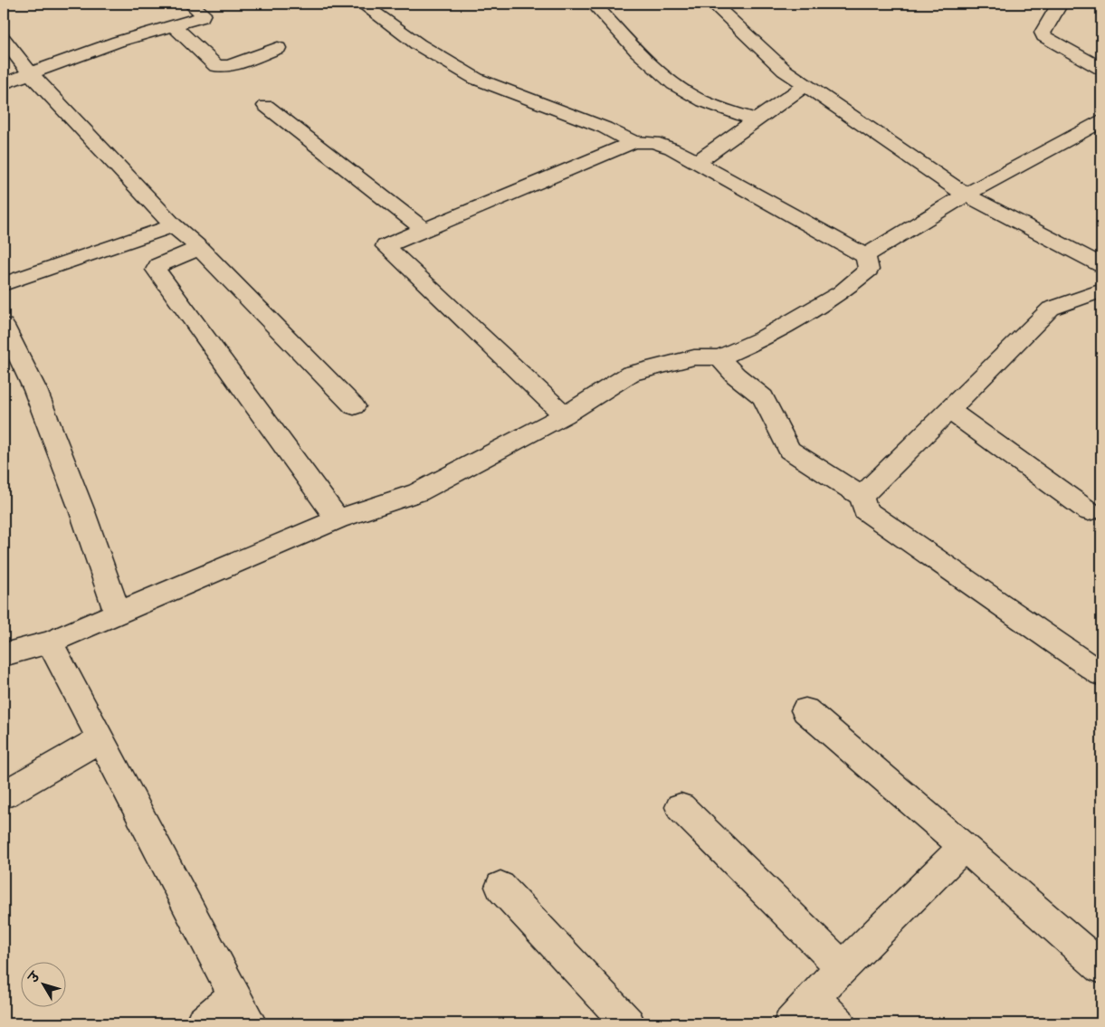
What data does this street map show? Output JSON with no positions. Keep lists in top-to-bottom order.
{
  "north": "top left"
}
